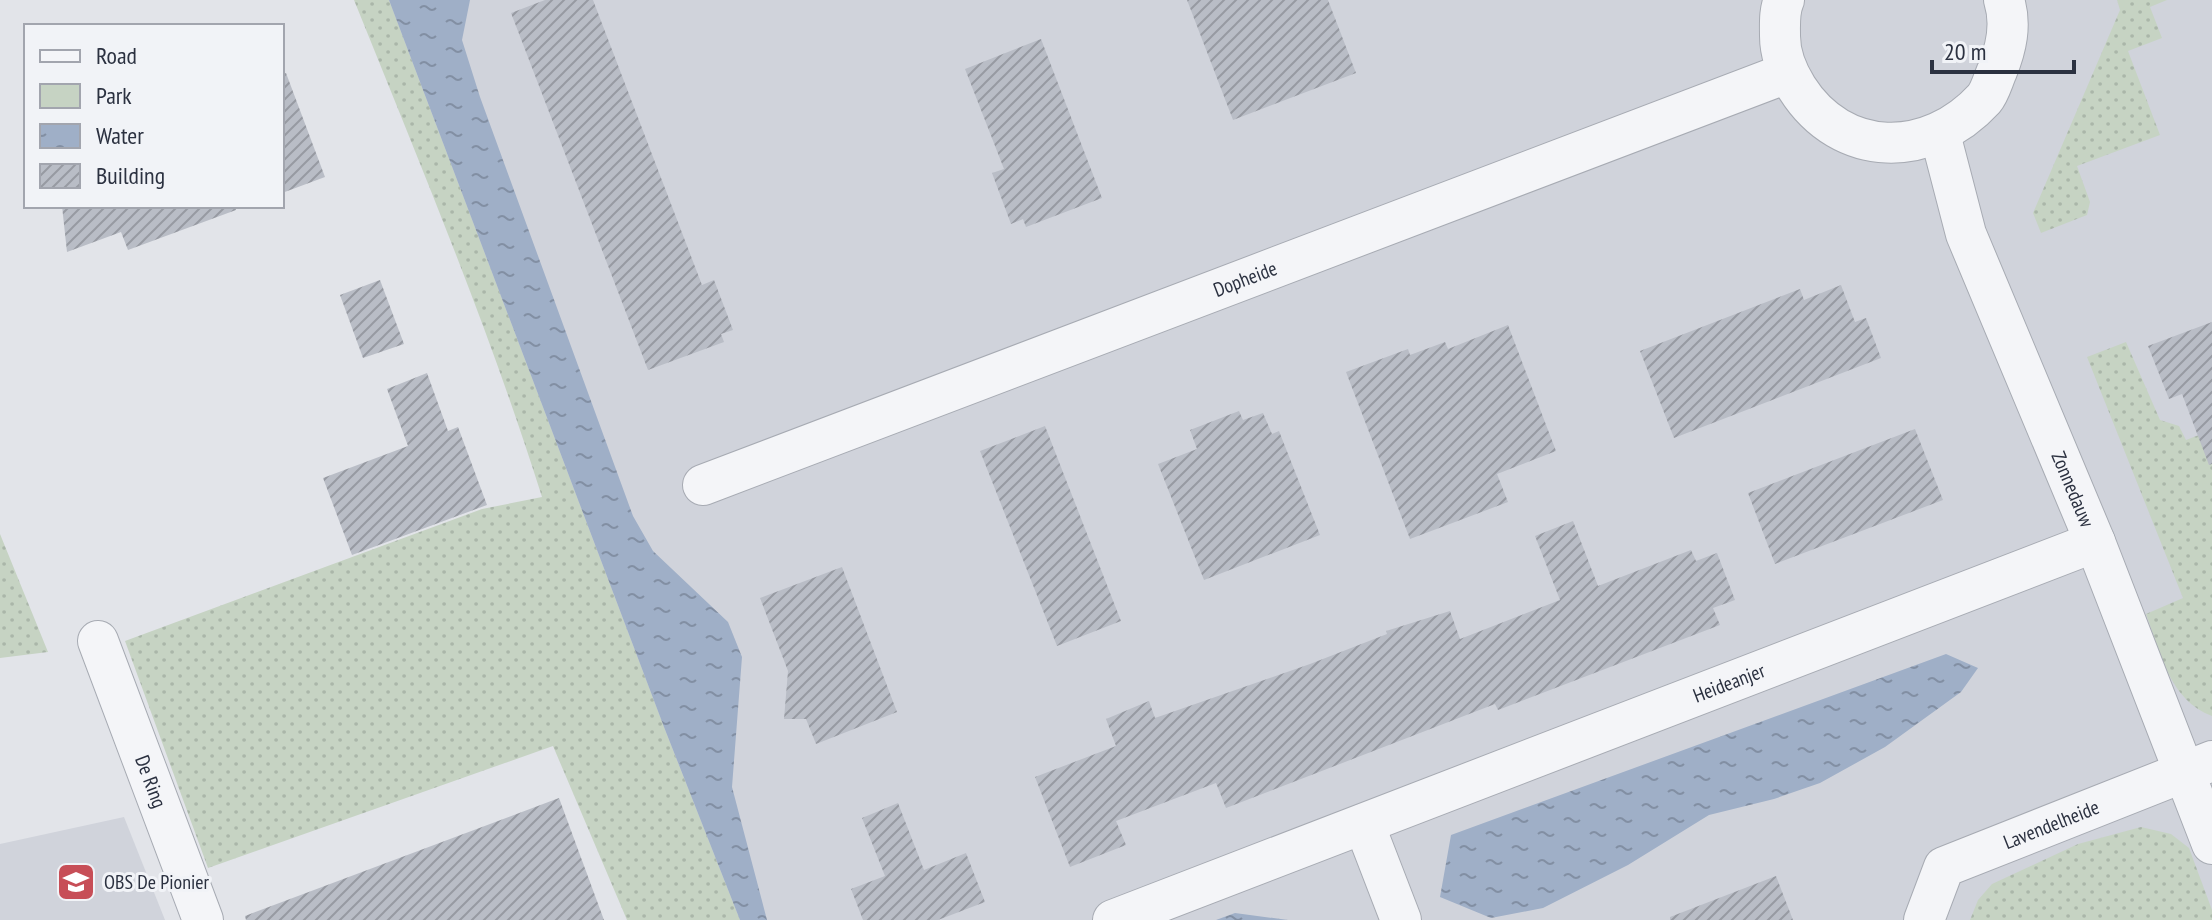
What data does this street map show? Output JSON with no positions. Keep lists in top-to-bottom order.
{
  "streets": {
    "street": [
      "Dopheide",
      "Zonnedauw",
      "Heideanjer",
      "De Ring",
      "Lavendelheide"
    ]
  },
  "crossings": [
    ["Zonnedauw", "Heideanjer"],
    ["Zonnedauw", "Lavendelheide"]
  ],
  "places": {
    "school or university": ["OBS De Pionier"]
  },
  "legend": [
    "Road",
    "Park",
    "Water",
    "Building"
  ],
  "scale_bar": "20 m"
}
